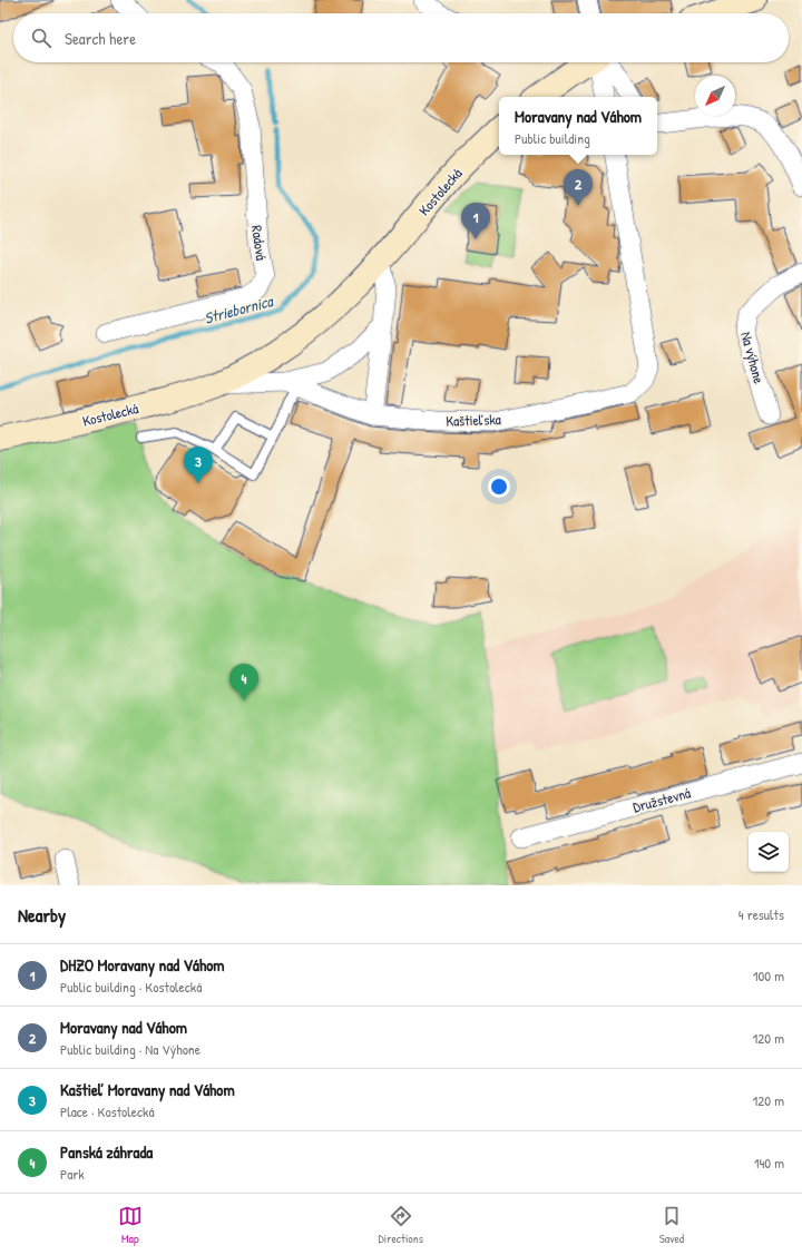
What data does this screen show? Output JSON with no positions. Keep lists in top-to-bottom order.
{
  "streets": {
    "main road": ["Kostolecká"],
    "street": [
      "Radová",
      "Na výhone",
      "Kaštieľska",
      "Družstevná"
    ]
  },
  "crossings": [
    ["Kostolecká", "Kaštieľska"]
  ],
  "water": ["Striebornica"],
  "north": "bottom left",
  "page": {
    "search": "Search here",
    "popup": ["Moravany nad Váhom", "Public building"],
    "pins": [
      "2",
      "1",
      "3",
      "4"
    ],
    "heading": ["Nearby", "4 results"],
    "list": [
      {
        "mark": "1",
        "name": "DHZO Moravany nad Váhom",
        "note": "Public building · Kostolecká",
        "value": "100 m"
      },
      {
        "mark": "2",
        "name": "Moravany nad Váhom",
        "note": "Public building · Na Výhone",
        "value": "120 m"
      },
      {
        "mark": "3",
        "name": "Kaštieľ Moravany nad Váhom",
        "note": "Place · Kostolecká",
        "value": "120 m"
      },
      {
        "mark": "4",
        "name": "Panská záhrada",
        "note": "Park",
        "value": "140 m"
      }
    ],
    "nav": ["Map", "Directions", "Saved"]
  }
}
